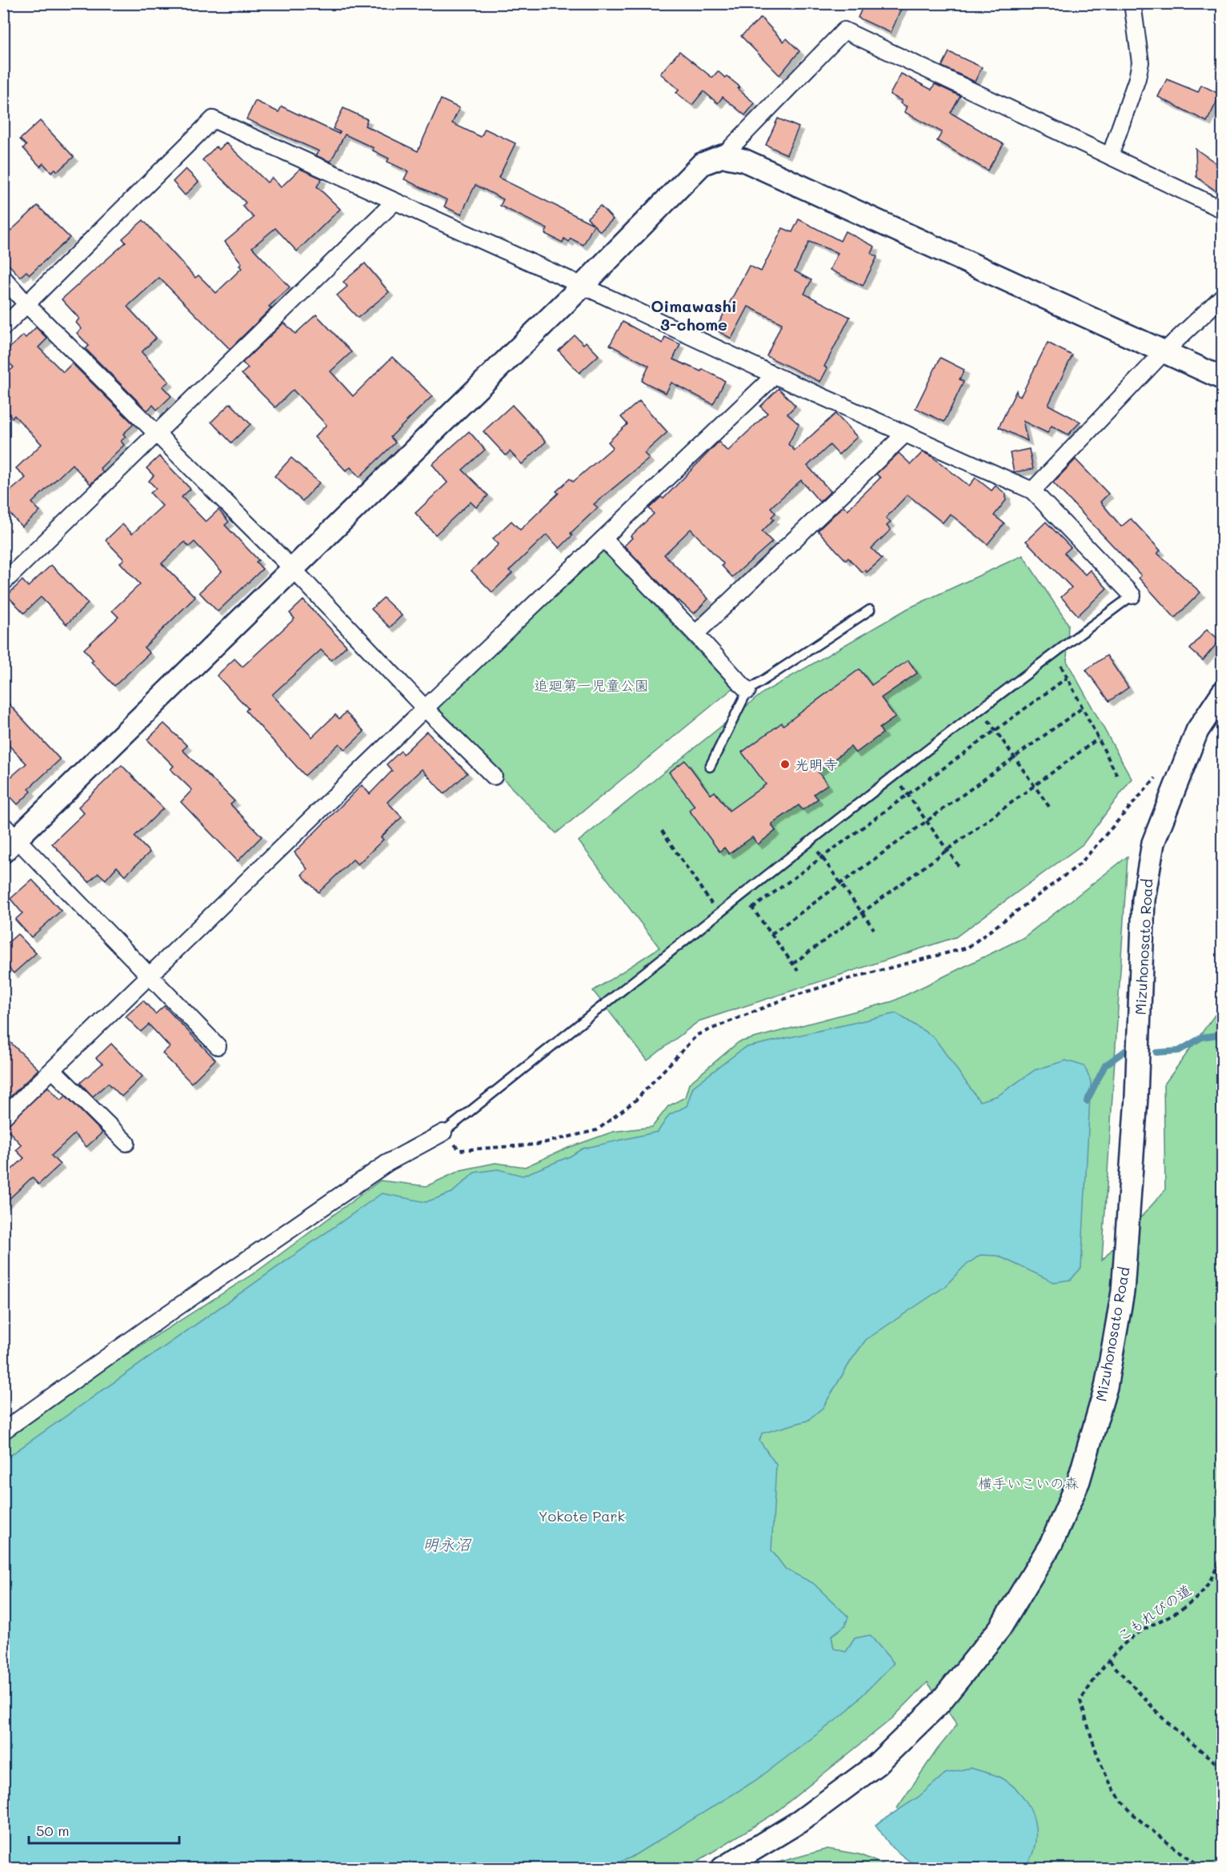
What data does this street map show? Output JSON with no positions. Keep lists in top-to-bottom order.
{
  "streets": {
    "street": ["Mizuhonosato Road"],
    "path": ["こもれびの道"]
  },
  "districts": ["Oimawashi 3-chome"],
  "water": ["明永沼"],
  "parks": ["追廻第一児童公園", "横手いこいの森", "Yokote Park"],
  "places": ["光明寺"],
  "scale_bar": "50 m"
}
